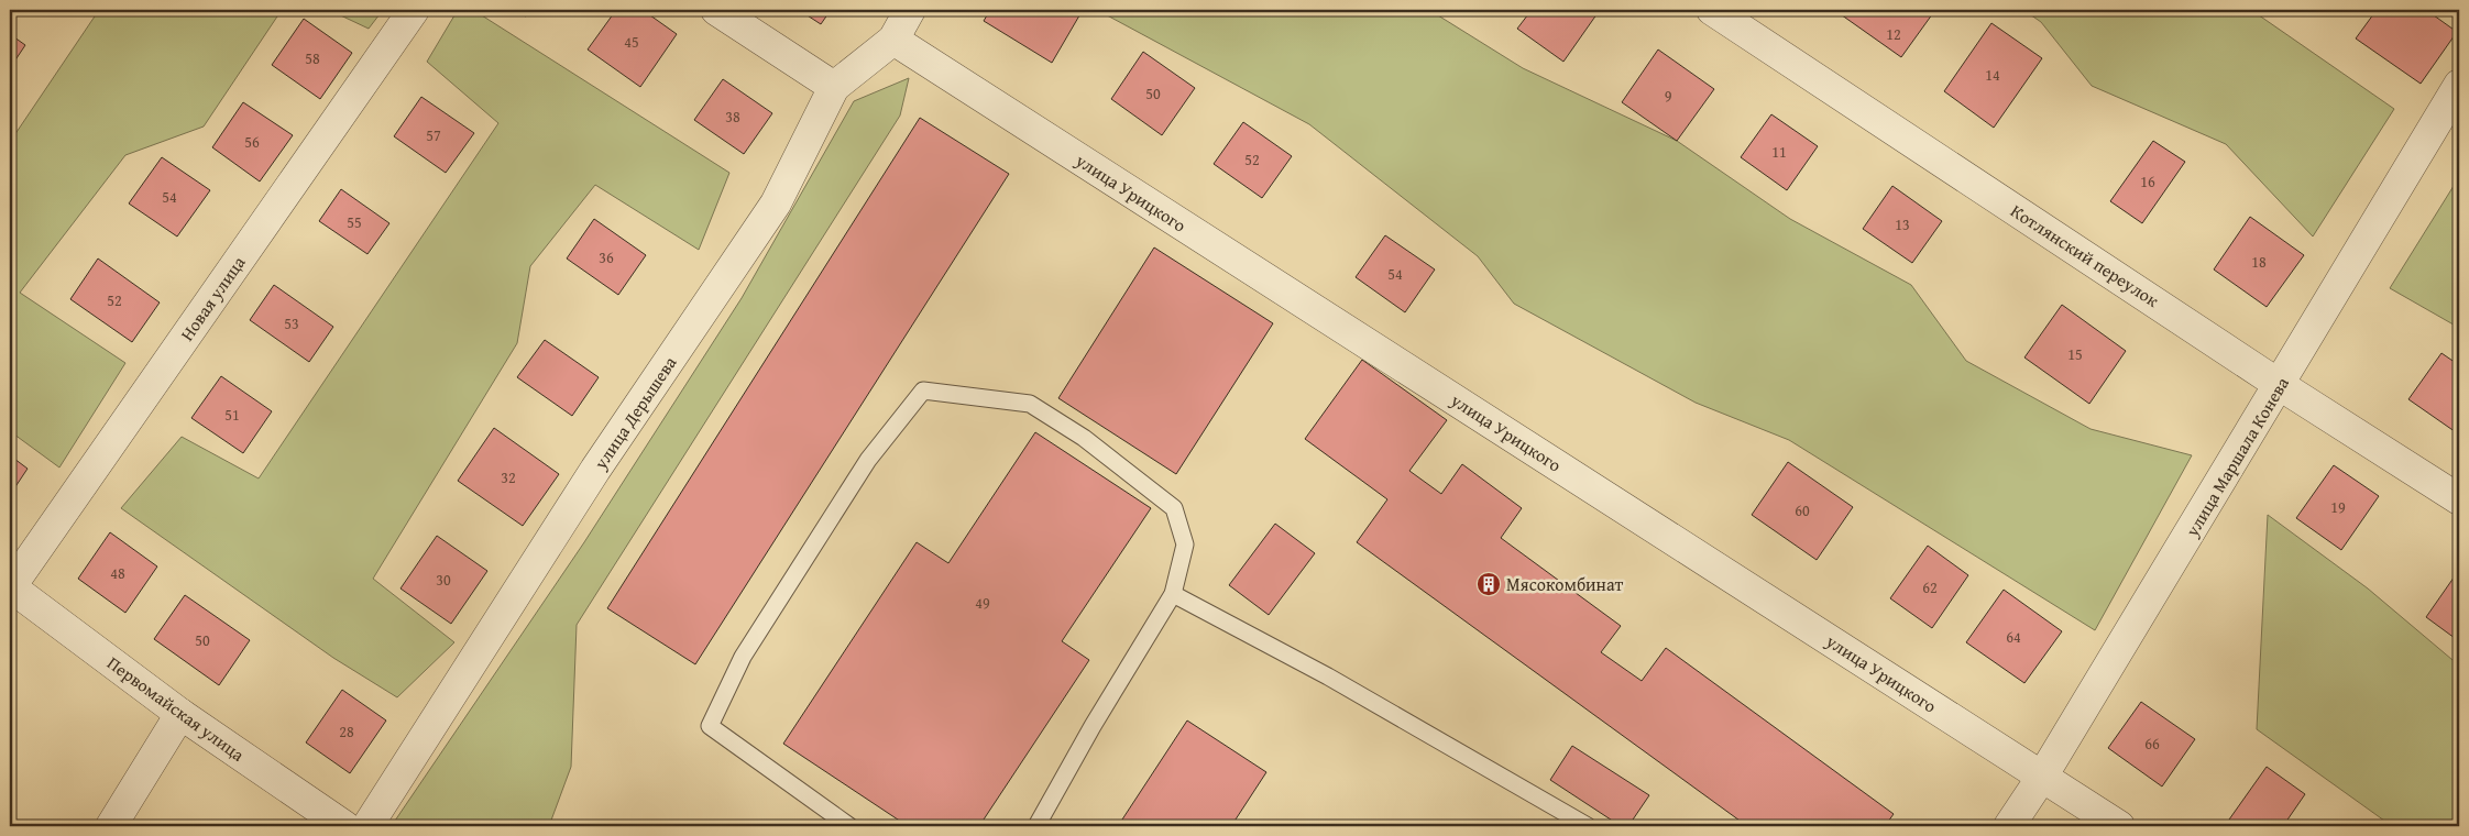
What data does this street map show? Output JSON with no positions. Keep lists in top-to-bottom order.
{
  "streets": {
    "street": [
      "улица Урицкого",
      "Котлянский переулок",
      "Новая улица",
      "улица Дерышева",
      "улица Маршала Конева",
      "Первомайская улица"
    ]
  },
  "crossings": [
    ["улица Урицкого", "улица Дерышева"],
    ["улица Урицкого", "улица Маршала Конева"],
    ["Котлянский переулок", "улица Маршала Конева"],
    ["Новая улица", "Первомайская улица"]
  ],
  "places": {
    "building": ["Мясокомбинат"]
  },
  "house_numbers": [
    "12",
    "45",
    "58",
    "14",
    "50",
    "9",
    "38",
    "57",
    "56",
    "11",
    "52",
    "16",
    "54",
    "55",
    "13",
    "36",
    "18",
    "54",
    "52",
    "53",
    "15",
    "51",
    "32",
    "19",
    "60",
    "48",
    "30",
    "62",
    "49",
    "64",
    "50",
    "28",
    "66"
  ]
}
